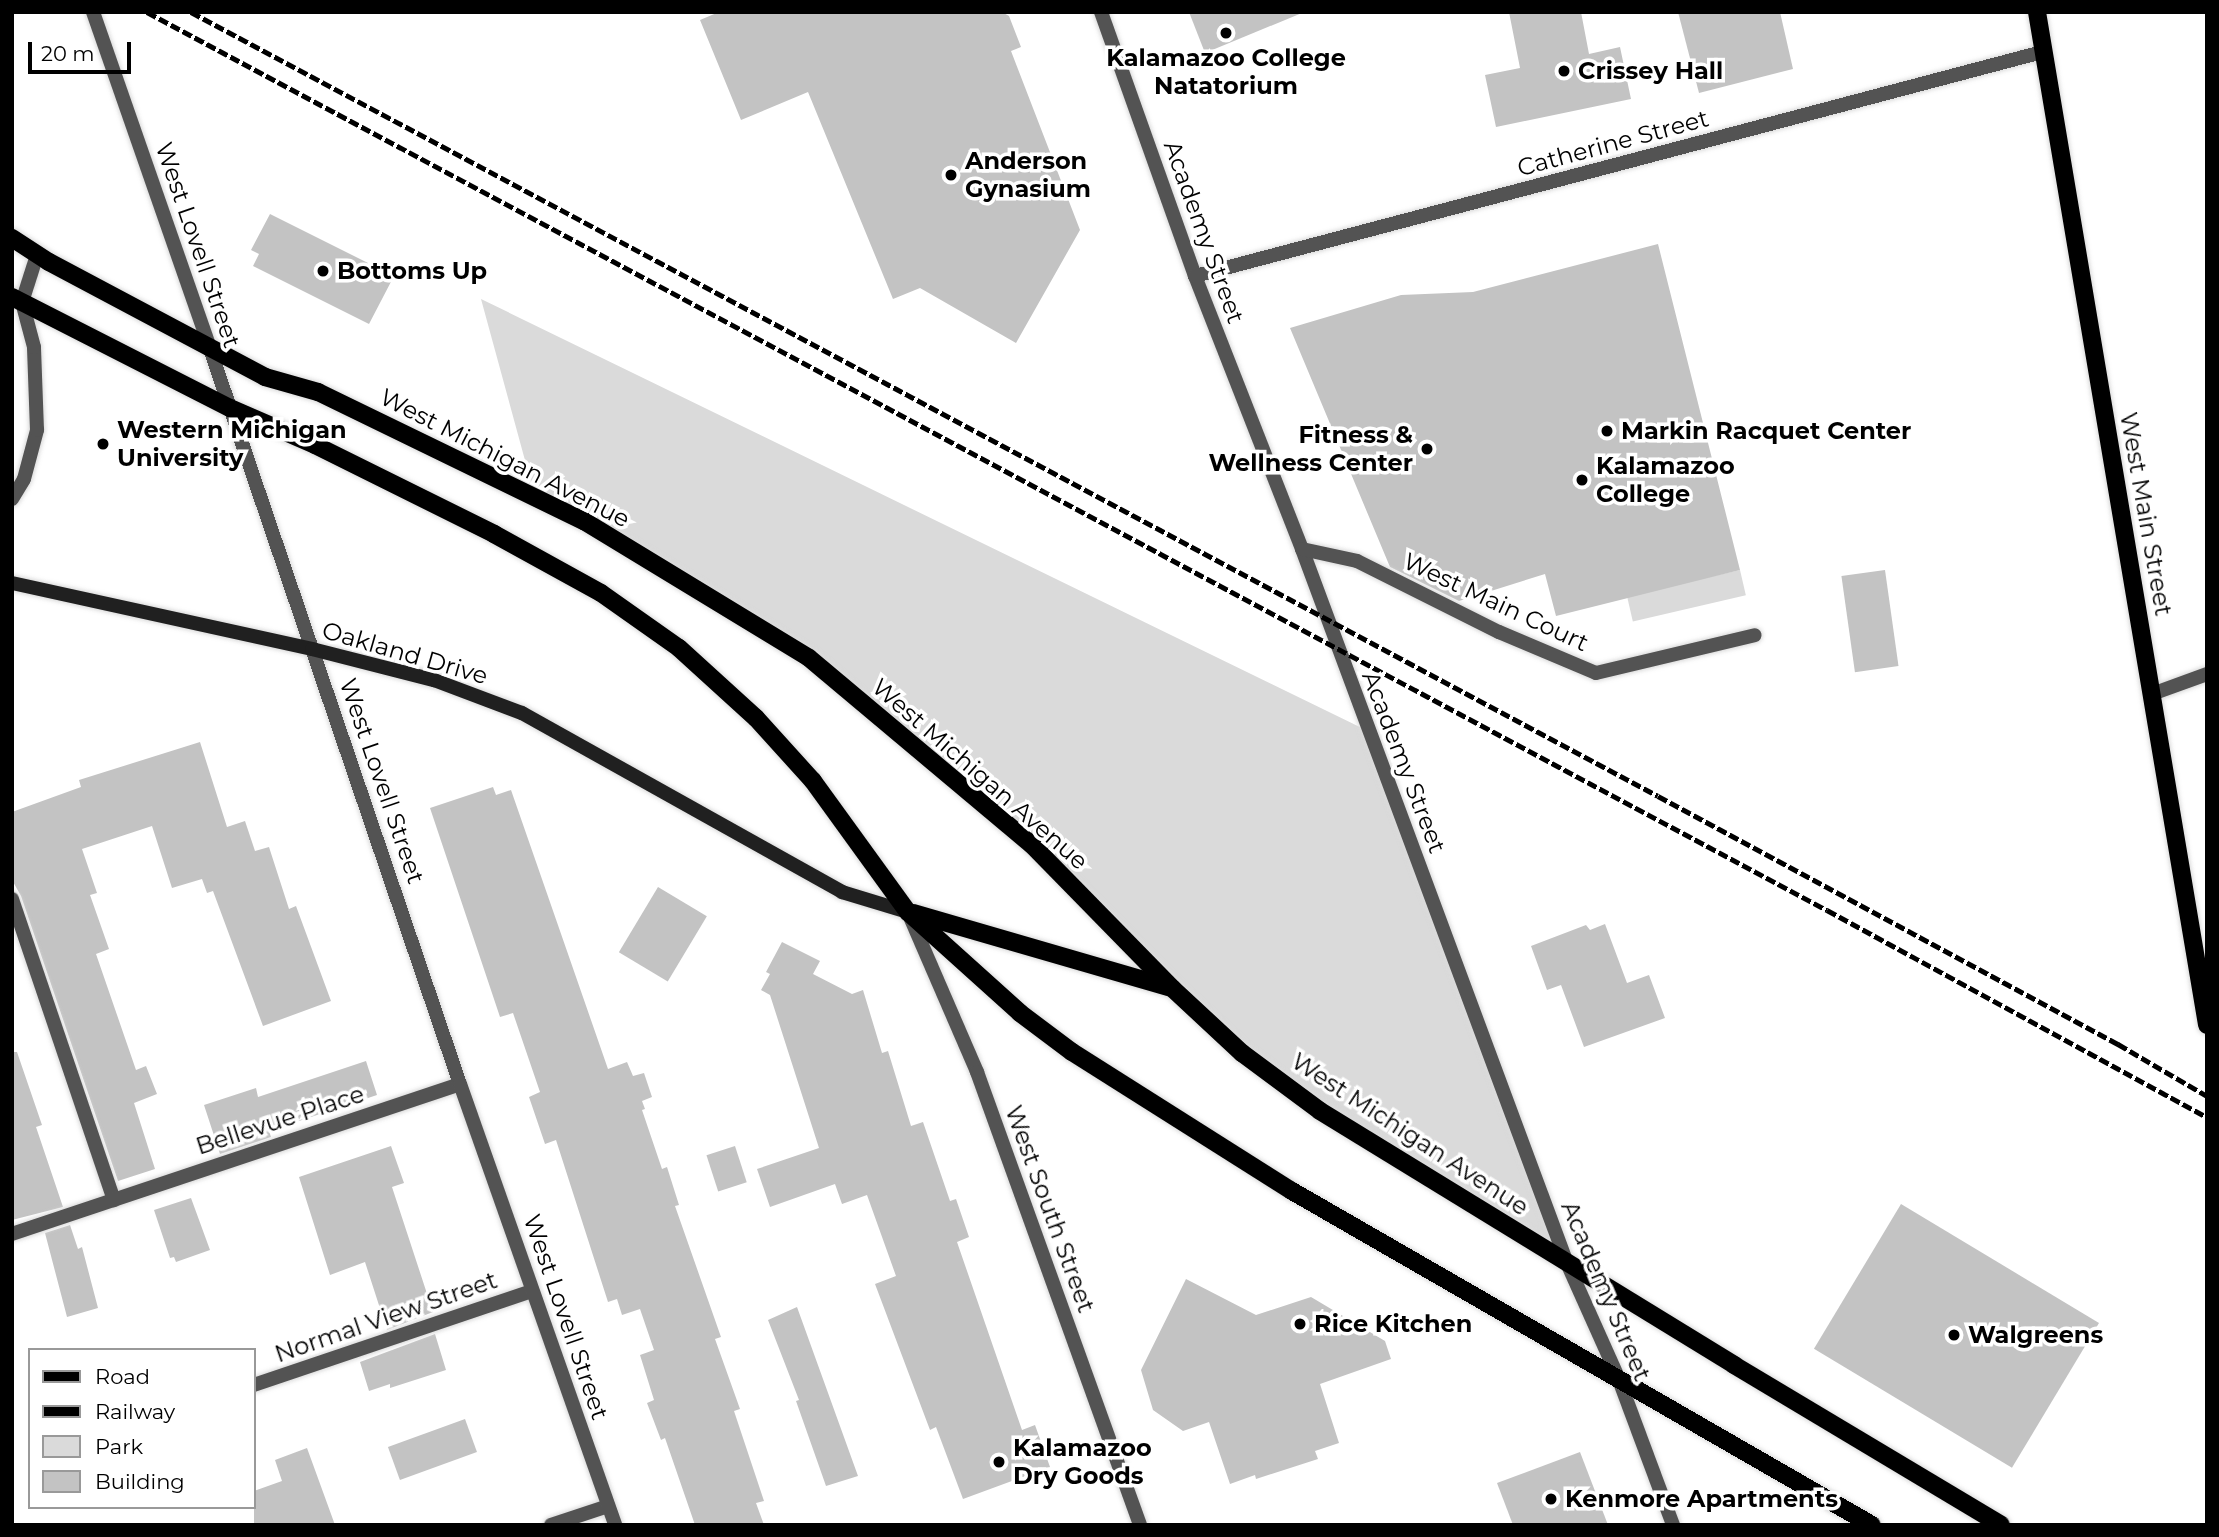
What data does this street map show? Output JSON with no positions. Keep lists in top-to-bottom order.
{
  "streets": {
    "main road": ["West Michigan Avenue", "West Main Street", "Oakland Drive"],
    "street": [
      "Catherine Street",
      "Academy Street",
      "West Lovell Street",
      "West Main Court",
      "Bellevue Place",
      "West South Street",
      "Normal View Street"
    ]
  },
  "crossings": [
    ["Catherine Street", "Academy Street"],
    ["Catherine Street", "West Main Street"],
    ["Academy Street", "West Michigan Avenue"],
    ["Academy Street", "West Main Court"],
    ["West Lovell Street", "West Michigan Avenue"],
    ["West Lovell Street", "Oakland Drive"],
    ["West Lovell Street", "Bellevue Place"],
    ["West Lovell Street", "Normal View Street"],
    ["Oakland Drive", "West South Street"]
  ],
  "places": [
    "Kalamazoo College Natatorium",
    "Crissey Hall",
    "Anderson Gynasium",
    "Bottoms Up",
    "Markin Racquet Center",
    "Western Michigan University",
    "Fitness & Wellness Center",
    "Kalamazoo College",
    "Rice Kitchen",
    "Walgreens",
    "Kalamazoo Dry Goods",
    "Kenmore Apartments"
  ],
  "legend": [
    "Road",
    "Railway",
    "Park",
    "Building"
  ],
  "scale_bar": "20 m"
}
